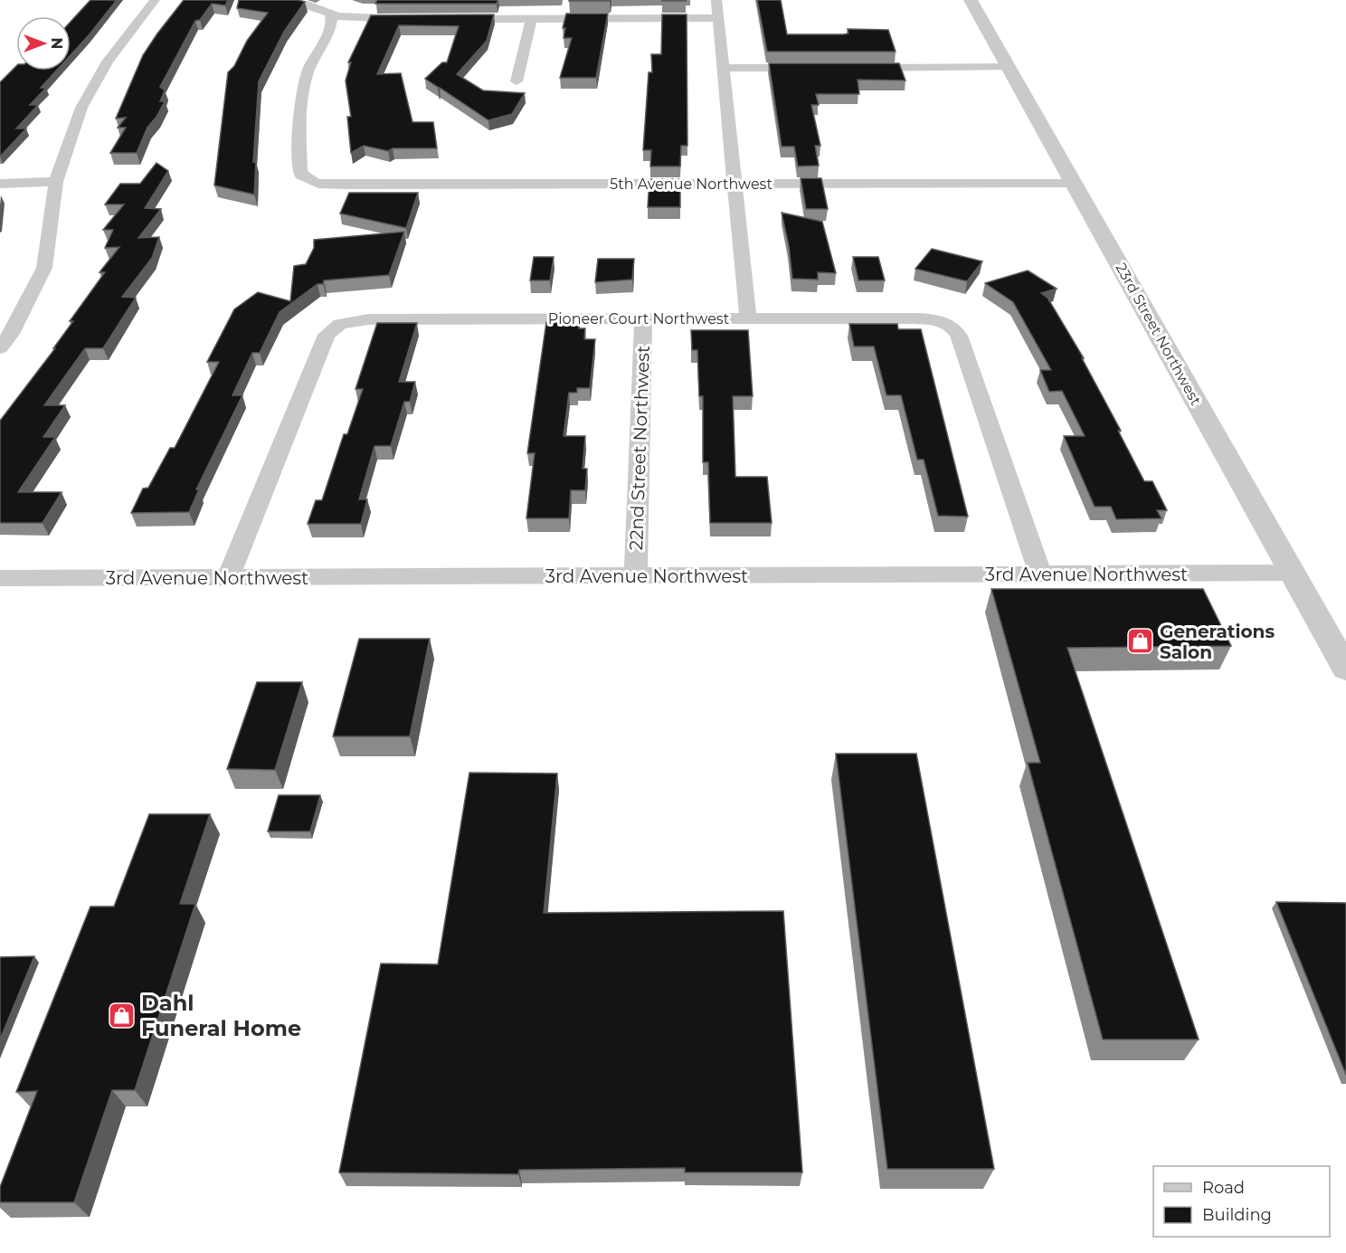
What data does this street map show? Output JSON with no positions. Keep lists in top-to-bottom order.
{
  "streets": {
    "street": [
      "5th Avenue Northwest",
      "Pioneer Court Northwest",
      "23rd Street Northwest",
      "22nd Street Northwest",
      "3rd Avenue Northwest"
    ]
  },
  "crossings": [
    ["5th Avenue Northwest", "23rd Street Northwest"],
    ["Pioneer Court Northwest", "22nd Street Northwest"],
    ["Pioneer Court Northwest", "3rd Avenue Northwest"],
    ["23rd Street Northwest", "3rd Avenue Northwest"],
    ["22nd Street Northwest", "3rd Avenue Northwest"]
  ],
  "places": {
    "shop": ["Generations Salon", "Dahl Funeral Home"]
  },
  "legend": ["Road", "Building"],
  "north": "right"
}
